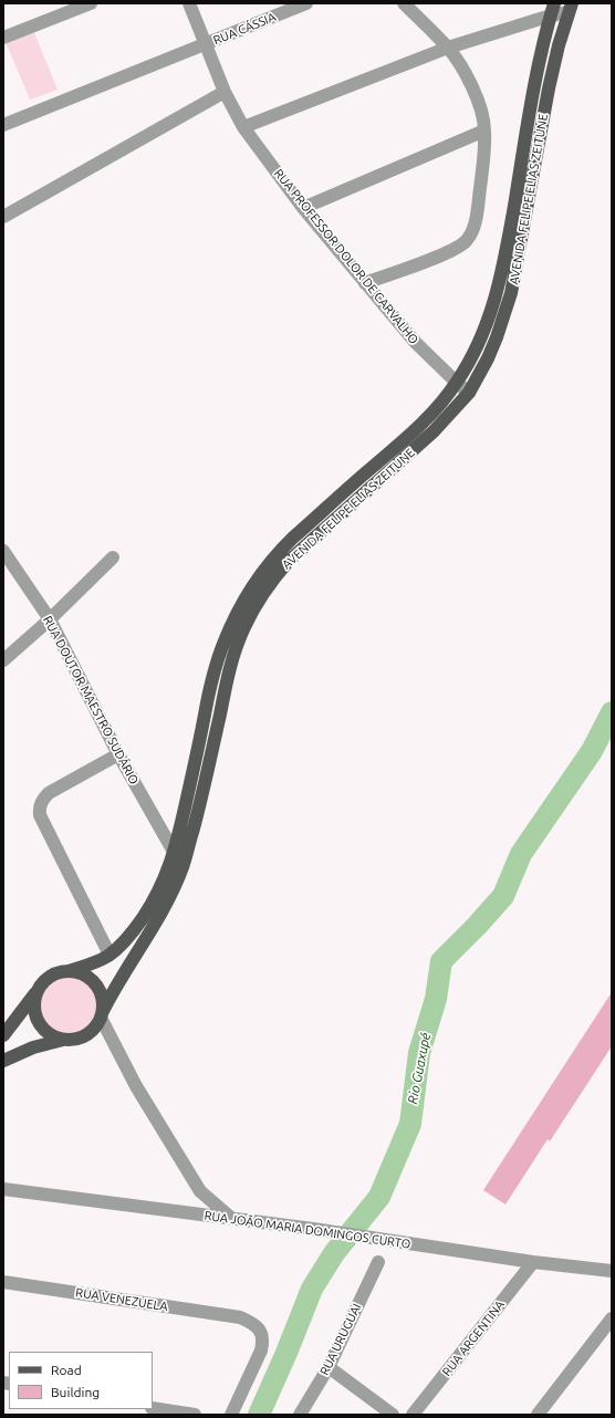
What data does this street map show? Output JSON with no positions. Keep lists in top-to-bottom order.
{
  "streets": {
    "main road": ["AVENIDA FELIPE ELIAS ZEITUNE"],
    "street": [
      "RUA CÁSSIA",
      "RUA PROFESSOR DOLOR DE CARVALHO",
      "RUA DOUTOR MAESTRO SUDÁRIO",
      "RUA JOÃO MARIA DOMINGOS CURTO",
      "RUA VENEZUELA",
      "RUA ARGENTINA",
      "RUA URUGUAI"
    ]
  },
  "crossings": [
    ["RUA CÁSSIA", "RUA PROFESSOR DOLOR DE CARVALHO"],
    ["AVENIDA FELIPE ELIAS ZEITUNE", "RUA PROFESSOR DOLOR DE CARVALHO"],
    ["AVENIDA FELIPE ELIAS ZEITUNE", "RUA DOUTOR MAESTRO SUDÁRIO"],
    ["RUA JOÃO MARIA DOMINGOS CURTO", "RUA ARGENTINA"]
  ],
  "water": ["Rio Guaxupé"],
  "legend": ["Road", "Building"]
}
